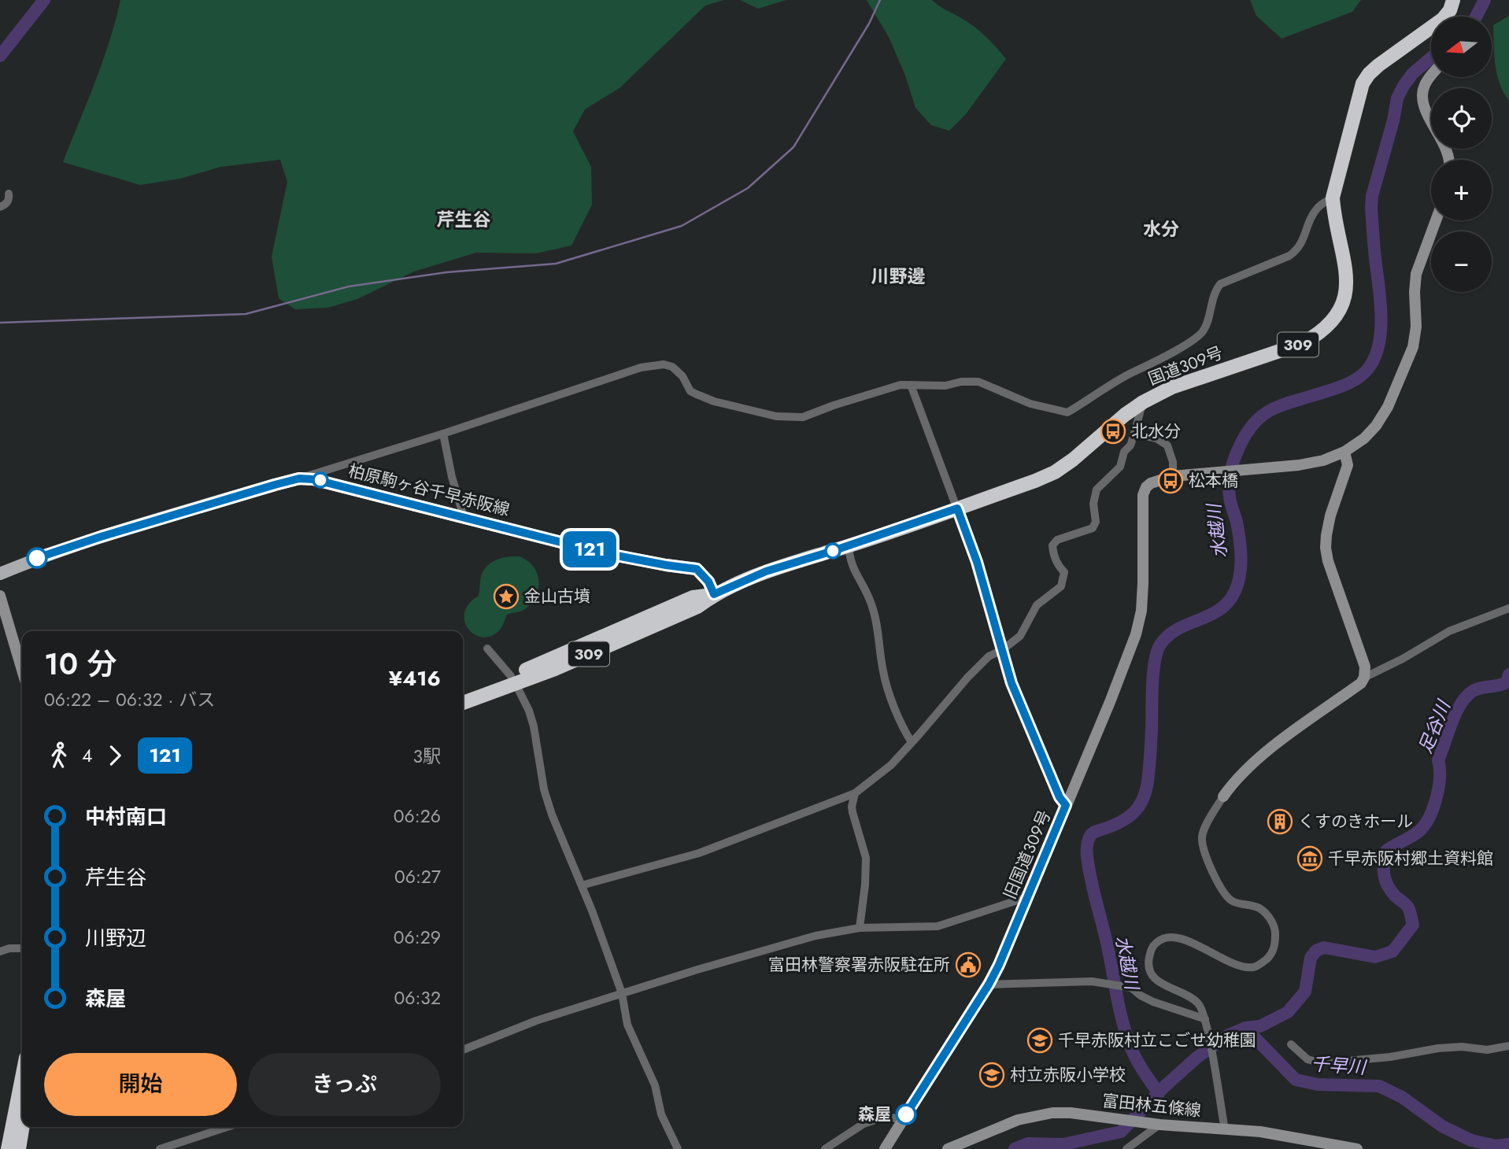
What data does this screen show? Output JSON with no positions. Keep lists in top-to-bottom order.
{
  "streets": {
    "highway": ["309", "国道309号"],
    "main road": ["柏原駒ヶ谷千早赤阪線"],
    "street": ["旧国道309号", "富田林五條線"]
  },
  "crossings": [
    ["309", "国道309号"],
    ["309", "柏原駒ヶ谷千早赤阪線"],
    ["国道309号", "柏原駒ヶ谷千早赤阪線"]
  ],
  "districts": ["芹生谷", "水分", "川野邊"],
  "water": ["水越川", "足谷川", "千早川"],
  "places": {
    "bus stop": ["北水分", "松本橋"],
    "place": ["金山古墳"],
    "building": ["くすのきホール"],
    "museum": ["千早赤阪村郷土資料館"],
    "public building": ["富田林警察署赤阪駐在所"],
    "school or university": ["千早赤阪村立こごせ幼稚園", "村立赤阪小学校"],
    "other": ["森屋"]
  },
  "lines": ["bus line 121"],
  "north": "left",
  "page": {
    "on_map": "121",
    "map_buttons": ["+", "−"],
    "heading": ["10 分", "06:22 – 06:32 · バス", "¥416"],
    "legs": ["4", "121", "3駅"],
    "list": [
      {
        "name": "中村南口",
        "value": "06:26"
      },
      {
        "name": "芹生谷",
        "value": "06:27"
      },
      {
        "name": "川野辺",
        "value": "06:29"
      },
      {
        "name": "森屋",
        "value": "06:32"
      }
    ],
    "buttons": ["開始", "きっぷ"]
  }
}
